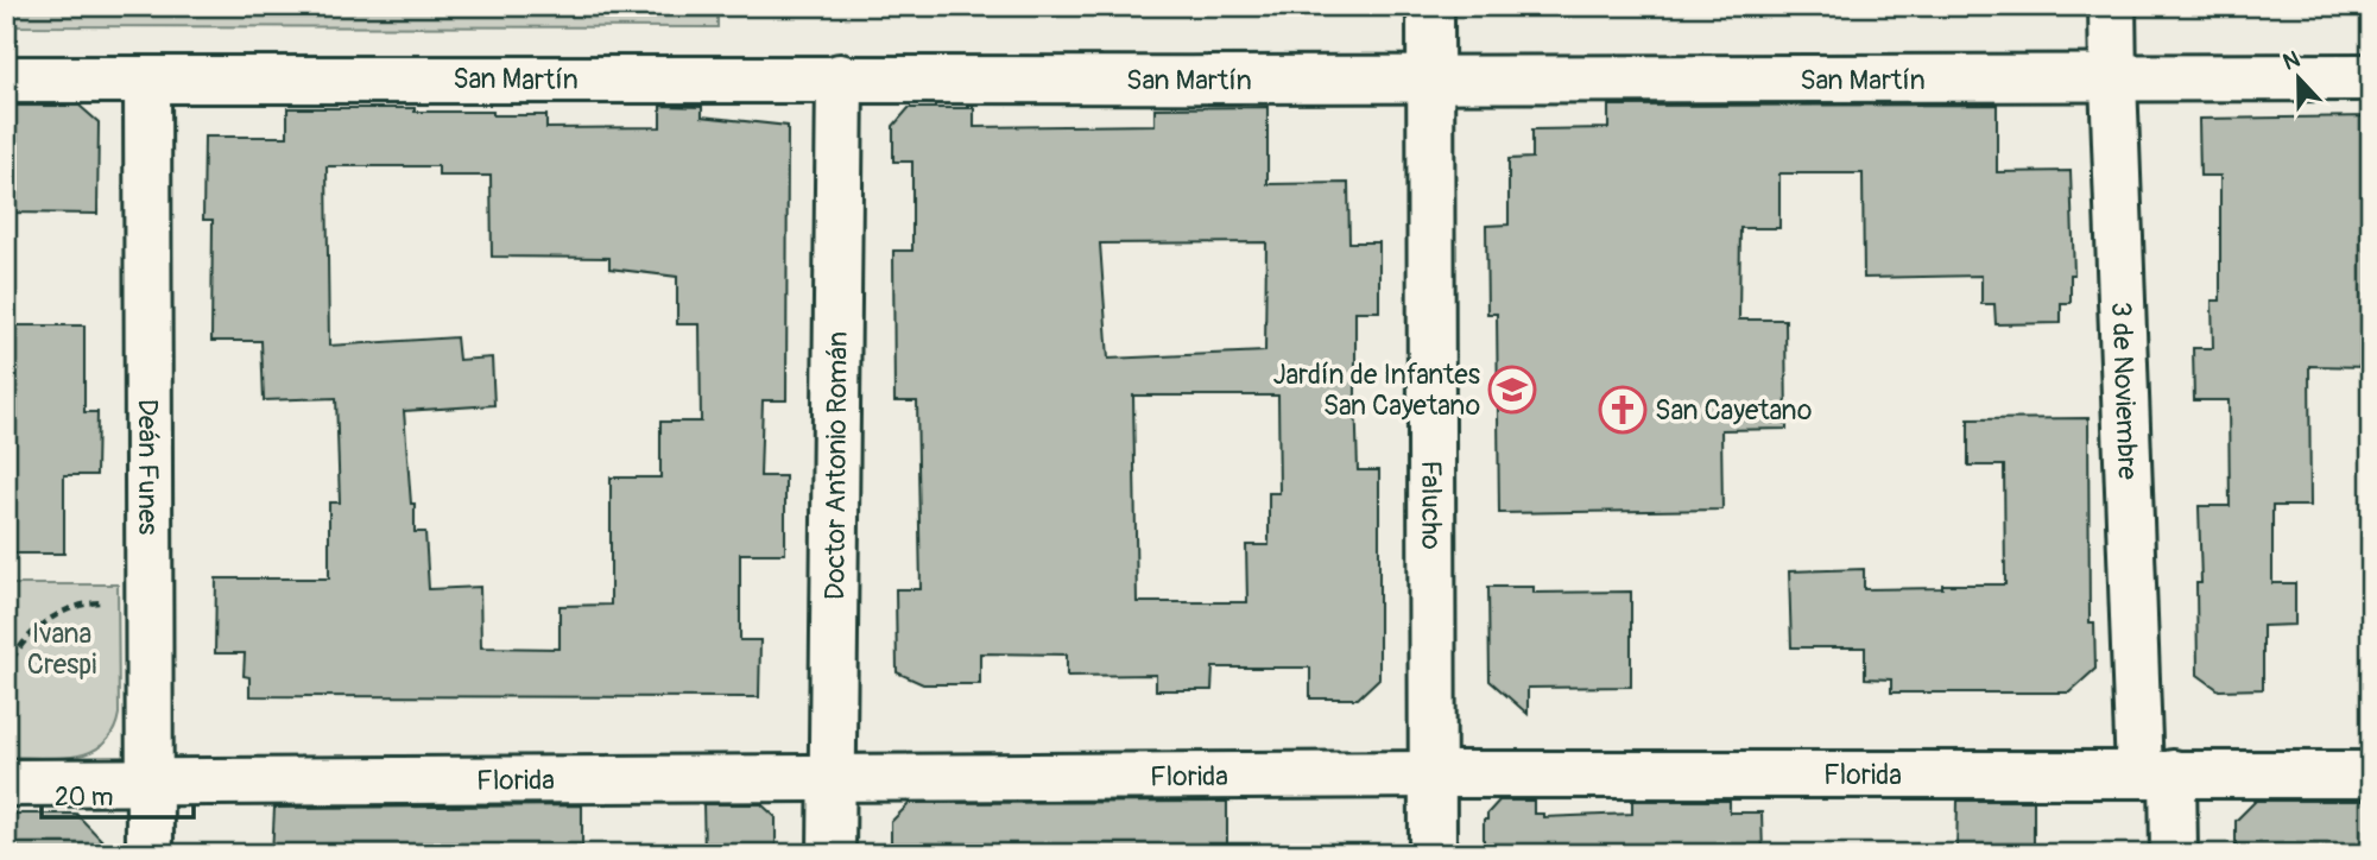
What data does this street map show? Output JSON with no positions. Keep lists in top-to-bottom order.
{
  "streets": {
    "street": [
      "San Martín",
      "3 de Noviembre",
      "Doctor Antonio Román",
      "Deán Funes",
      "Falucho",
      "Florida"
    ]
  },
  "crossings": [
    ["San Martín", "3 de Noviembre"],
    ["San Martín", "Doctor Antonio Román"],
    ["San Martín", "Deán Funes"],
    ["San Martín", "Falucho"],
    ["3 de Noviembre", "Florida"],
    ["Doctor Antonio Román", "Florida"],
    ["Deán Funes", "Florida"],
    ["Falucho", "Florida"]
  ],
  "parks": ["Ivana Crespi"],
  "places": {
    "school or university": ["Jardín de Infantes San Cayetano"],
    "church": ["San Cayetano"]
  },
  "scale_bar": "20 m",
  "north": "top"
}
